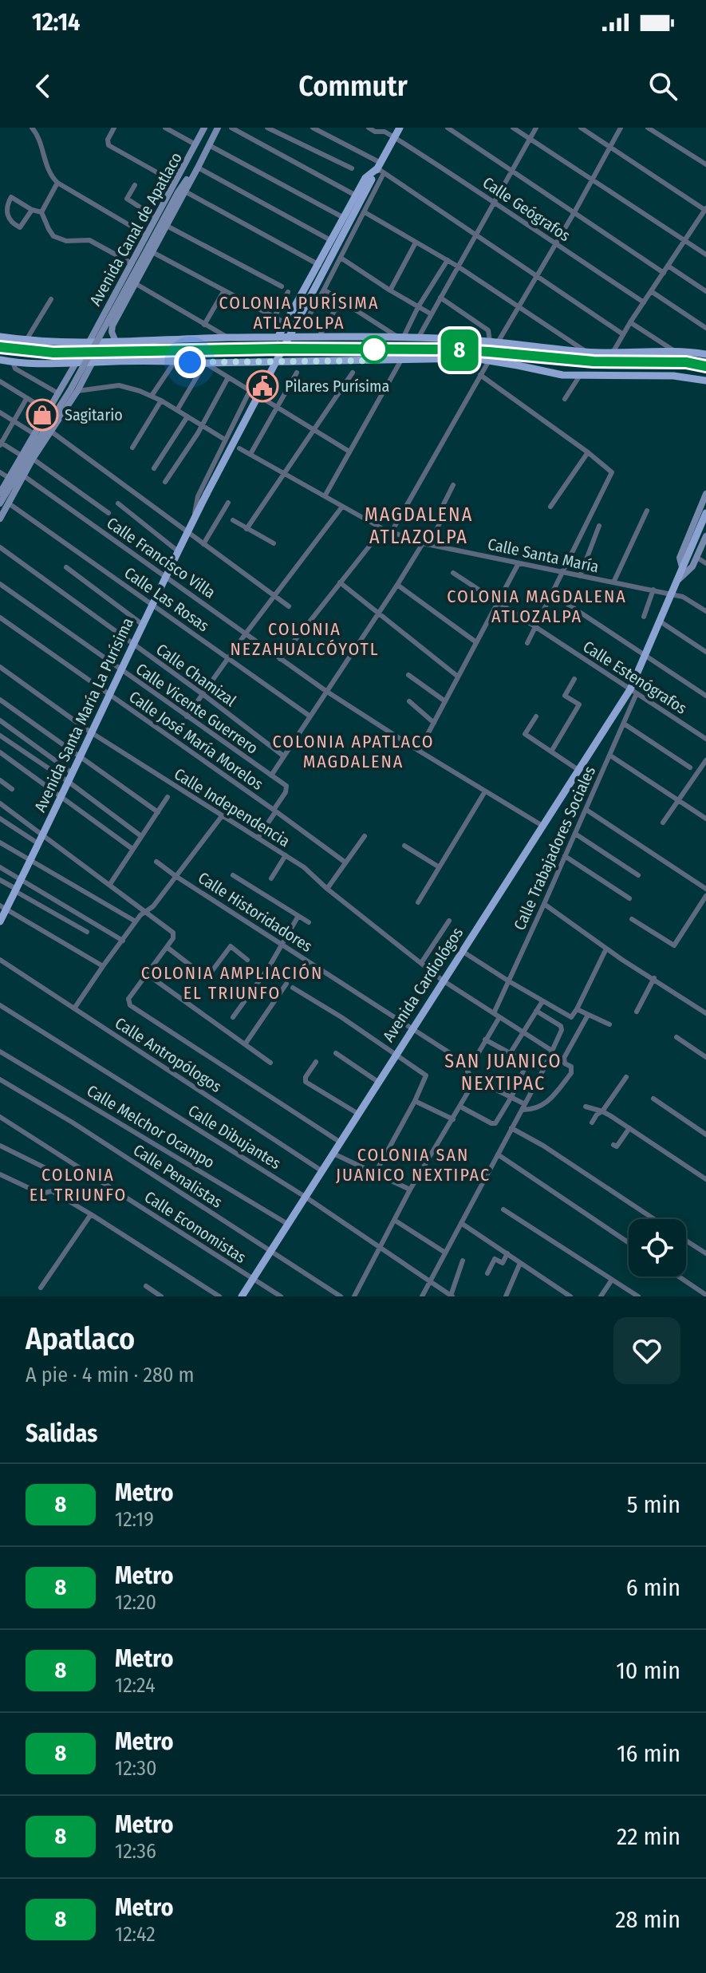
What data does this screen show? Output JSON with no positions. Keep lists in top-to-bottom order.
{
  "streets": {
    "main road": ["Avenida Santa María La Purísima", "Avenida Cardiológos"],
    "street": [
      "Calle Geógrafos",
      "Avenida Canal de Apatlaco",
      "Calle Santa María",
      "Calle Francisco Villa",
      "Calle Las Rosas",
      "Calle Chamizal",
      "Calle Estenógrafos",
      "Calle Vicente Guerrero",
      "Calle José María Morelos",
      "Calle Independencia",
      "Calle Trabajadores Sociales",
      "Calle Historidadores",
      "Calle Antropólogos",
      "Calle Melchor Ocampo",
      "Calle Dibujantes",
      "Calle Penalistas",
      "Calle Economistas"
    ]
  },
  "crossings": [
    ["Calle Geógrafos", "Avenida Santa María La Purísima"],
    ["Calle Santa María", "Avenida Cardiológos"],
    ["Calle Francisco Villa", "Avenida Santa María La Purísima"],
    ["Calle Francisco Villa", "Avenida Cardiológos"],
    ["Calle Las Rosas", "Avenida Santa María La Purísima"],
    ["Calle Chamizal", "Avenida Santa María La Purísima"],
    ["Calle Estenógrafos", "Calle Trabajadores Sociales"],
    ["Calle Estenógrafos", "Avenida Cardiológos"],
    ["Calle Vicente Guerrero", "Avenida Santa María La Purísima"],
    ["Calle Vicente Guerrero", "Calle José María Morelos"],
    ["Avenida Santa María La Purísima", "Calle José María Morelos"],
    ["Avenida Santa María La Purísima", "Calle Independencia"],
    ["Calle Independencia", "Calle Trabajadores Sociales"],
    ["Calle Independencia", "Avenida Cardiológos"],
    ["Calle Trabajadores Sociales", "Avenida Cardiológos"],
    ["Calle Historidadores", "Avenida Cardiológos"],
    ["Avenida Cardiológos", "Calle Antropólogos"],
    ["Avenida Cardiológos", "Calle Melchor Ocampo"],
    ["Avenida Cardiológos", "Calle Dibujantes"],
    ["Avenida Cardiológos", "Calle Penalistas"],
    ["Avenida Cardiológos", "Calle Economistas"]
  ],
  "districts": [
    "COLONIA PURÍSIMA ATLAZOLPA",
    "MAGDALENA ATLAZOLPA",
    "COLONIA MAGDALENA ATLOZALPA",
    "COLONIA NEZAHUALCÓYOTL",
    "COLONIA APATLACO MAGDALENA",
    "COLONIA AMPLIACIÓN EL TRIUNFO",
    "SAN JUANICO NEXTIPAC",
    "COLONIA SAN JUANICO NEXTIPAC",
    "COLONIA EL TRIUNFO"
  ],
  "places": {
    "public building": ["Pilares Purísima"],
    "shop": ["Sagitario"]
  },
  "lines": ["metro line 8"],
  "page": {
    "status": "12:14",
    "header": "Commutr",
    "on_map": "8",
    "heading": [
      ["Apatlaco", "A pie · 4 min · 280 m"],
      "Salidas"
    ],
    "list": [
      {
        "mark": "8",
        "name": "Metro",
        "note": "12:19",
        "value": "5 min"
      },
      {
        "mark": "8",
        "name": "Metro",
        "note": "12:20",
        "value": "6 min"
      },
      {
        "mark": "8",
        "name": "Metro",
        "note": "12:24",
        "value": "10 min"
      },
      {
        "mark": "8",
        "name": "Metro",
        "note": "12:30",
        "value": "16 min"
      },
      {
        "mark": "8",
        "name": "Metro",
        "note": "12:36",
        "value": "22 min"
      },
      {
        "mark": "8",
        "name": "Metro",
        "note": "12:42",
        "value": "28 min"
      }
    ]
  }
}
